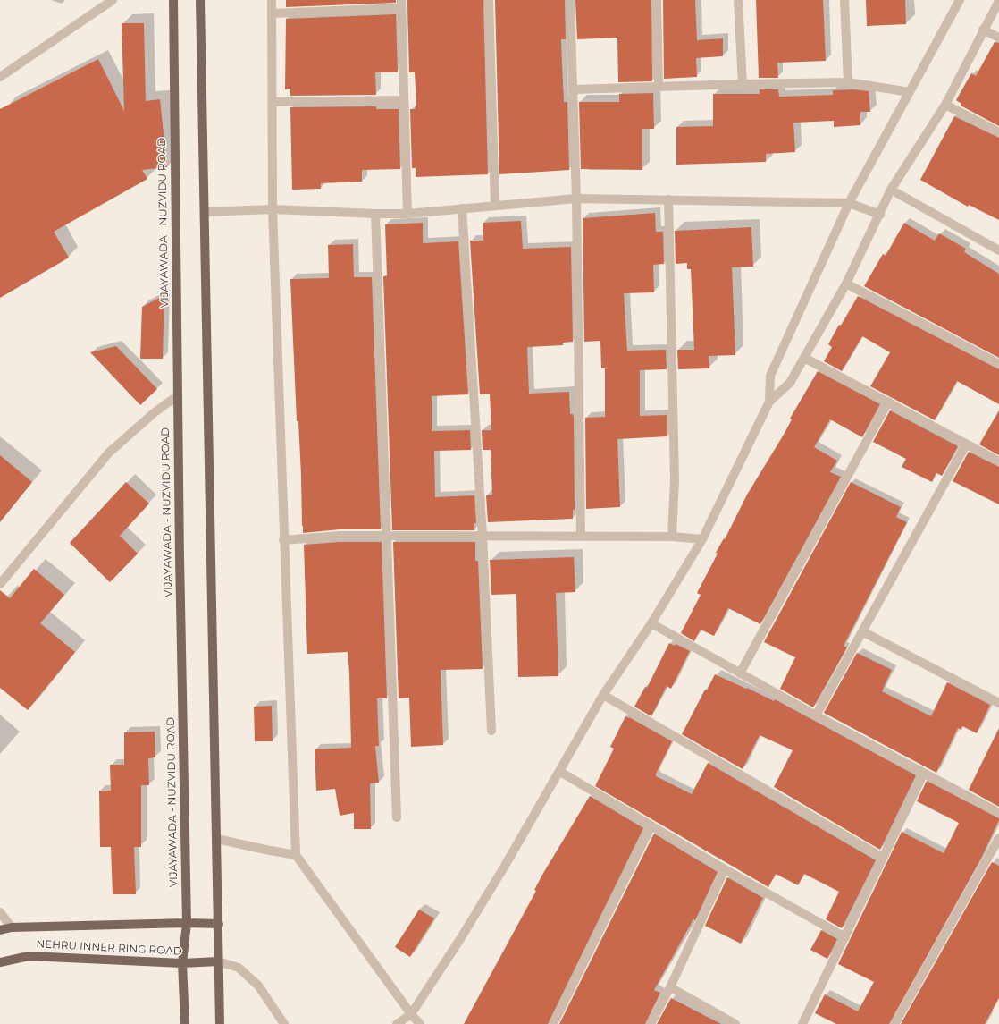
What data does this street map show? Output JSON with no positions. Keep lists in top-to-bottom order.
{
  "streets": {
    "main road": ["VIJAYAWADA - NUZVIDU ROAD", "NEHRU INNER RING ROAD"]
  },
  "crossings": [
    ["VIJAYAWADA - NUZVIDU ROAD", "NEHRU INNER RING ROAD"]
  ]
}
